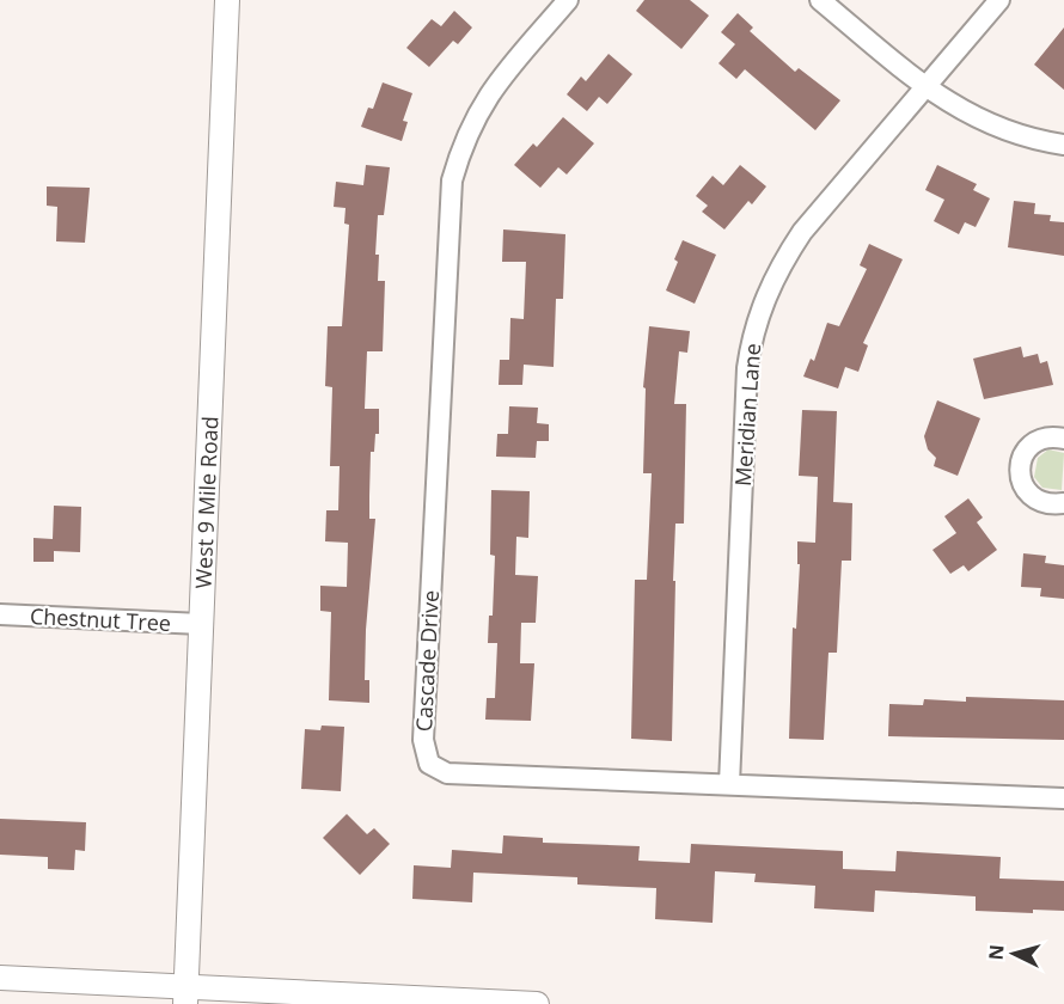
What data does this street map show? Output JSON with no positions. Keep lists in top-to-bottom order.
{
  "streets": {
    "street": [
      "Meridian Lane",
      "West 9 Mile Road",
      "Chestnut Tree",
      "Cascade Drive"
    ]
  },
  "crossings": [
    ["Meridian Lane", "Cascade Drive"],
    ["West 9 Mile Road", "Chestnut Tree"]
  ],
  "north": "left"
}
